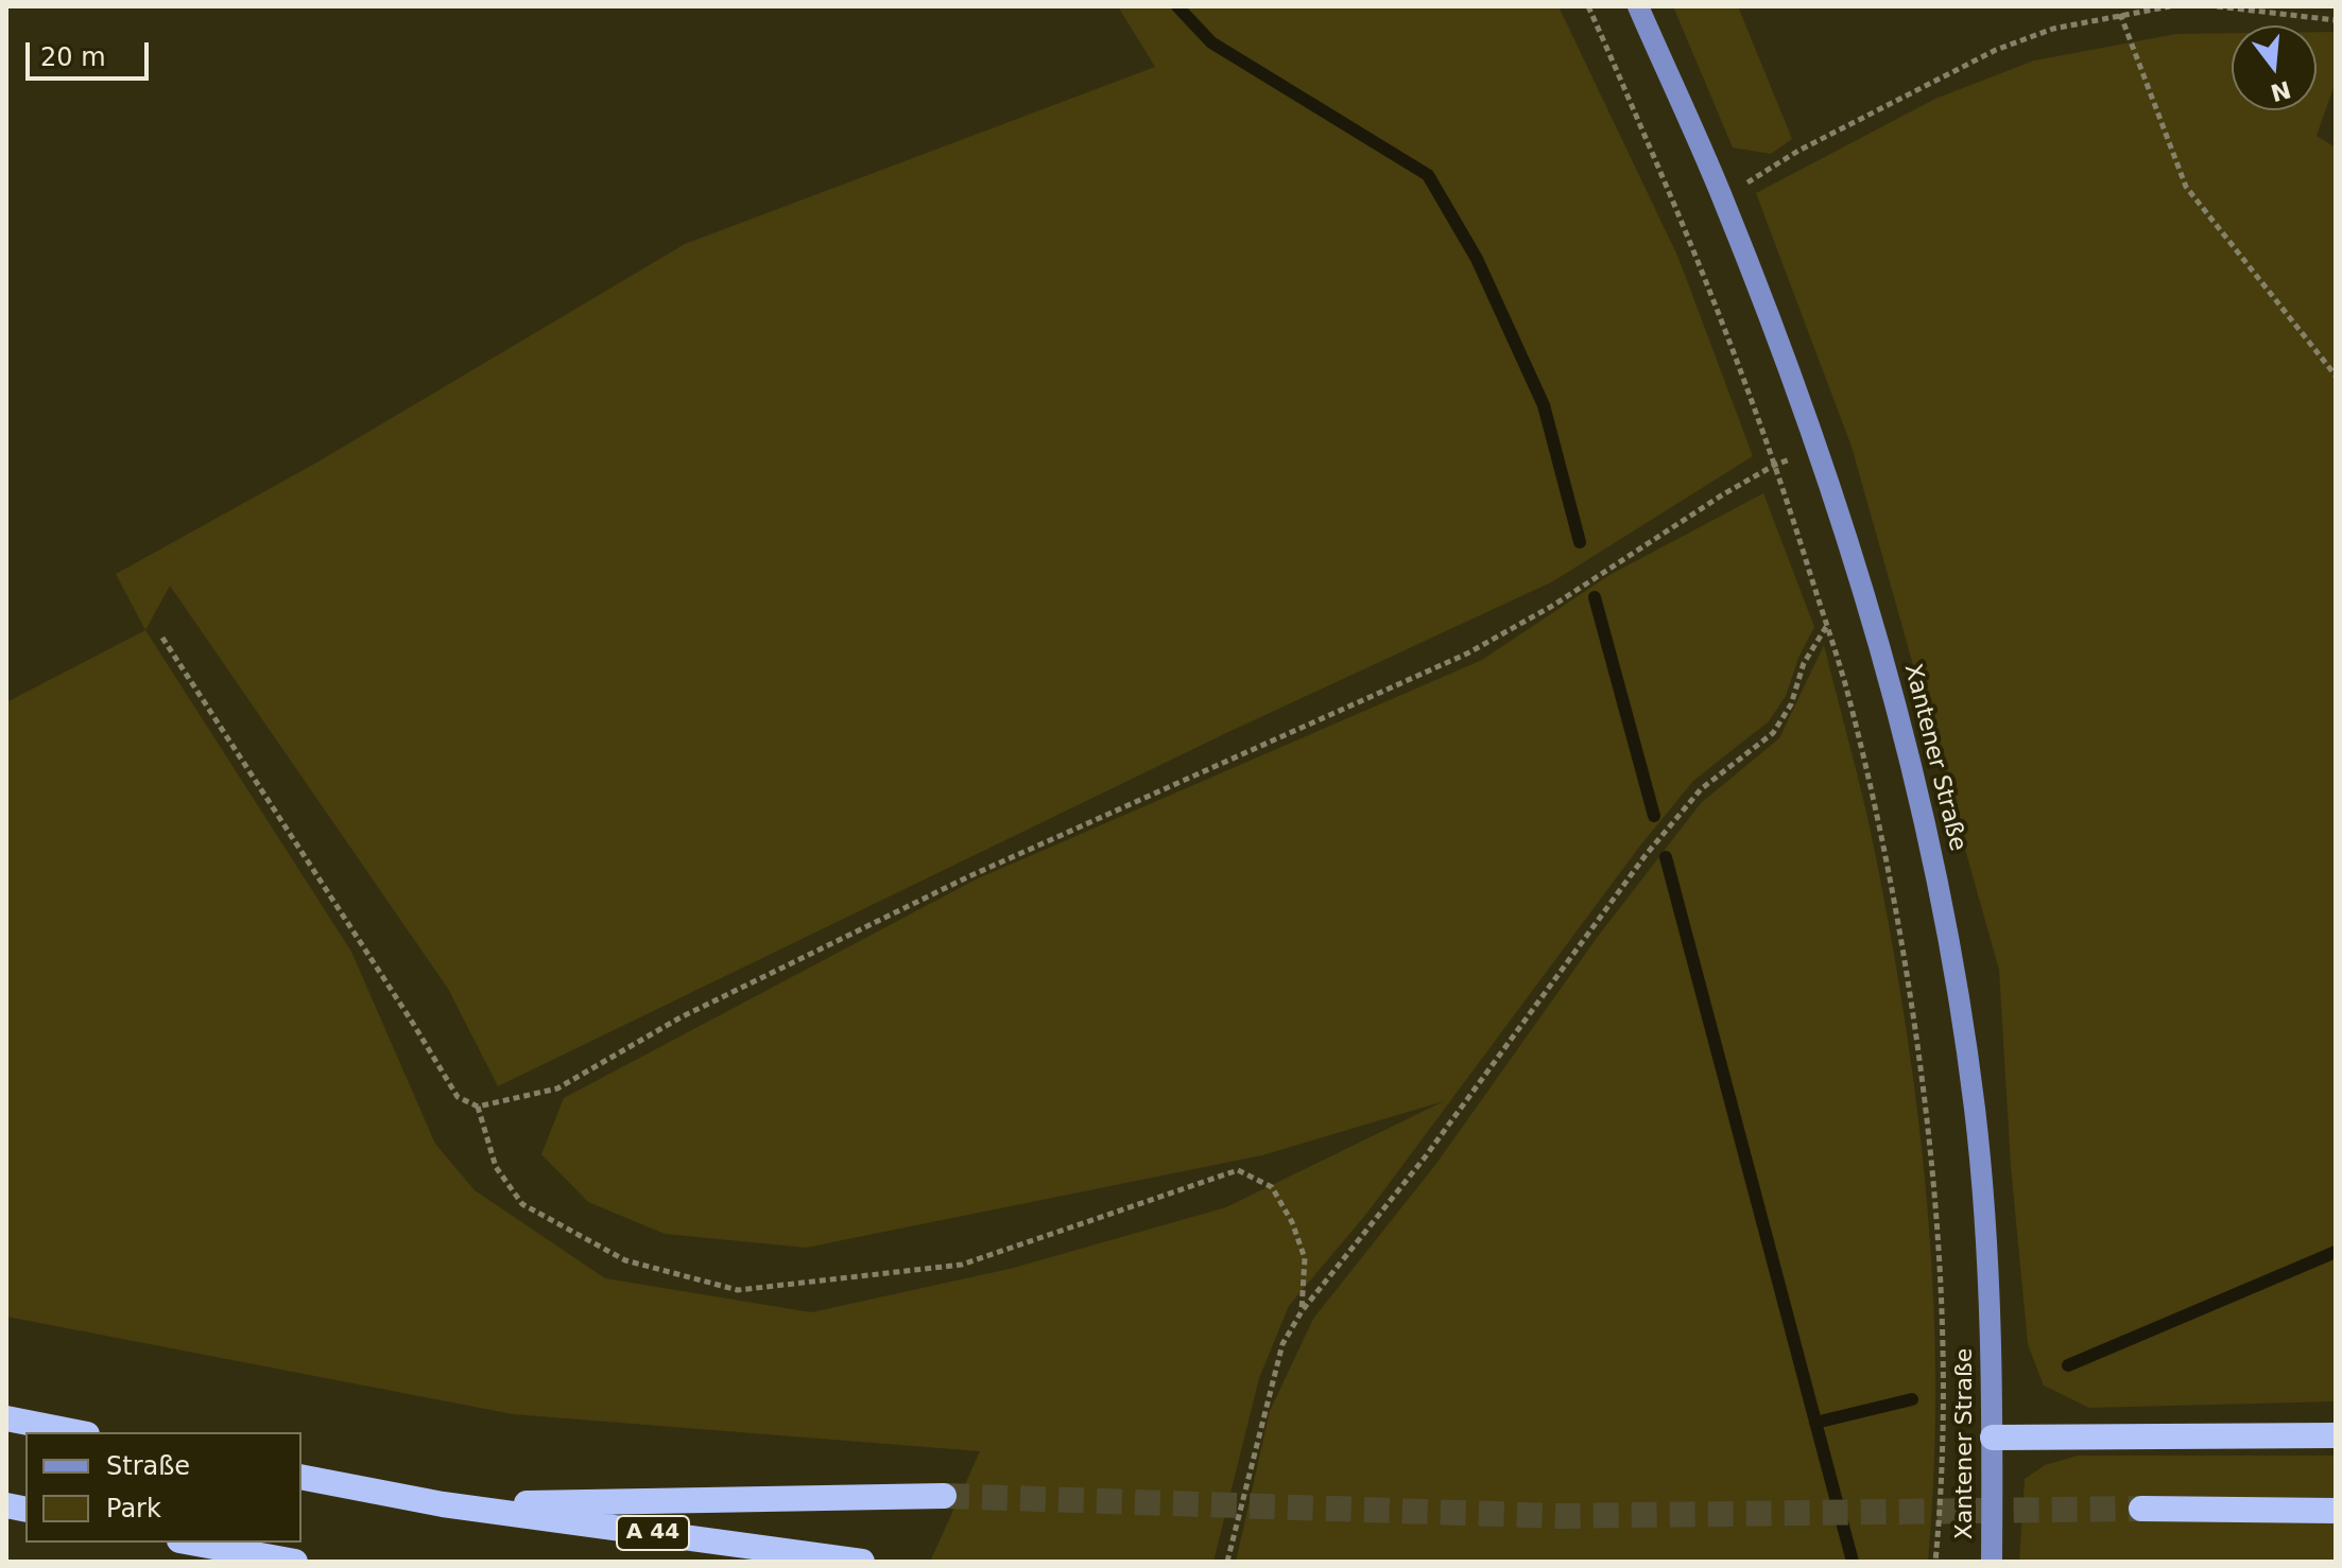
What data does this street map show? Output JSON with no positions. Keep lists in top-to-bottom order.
{
  "streets": {
    "highway": ["A 44"],
    "main road": ["Xantener Straße"]
  },
  "legend": ["Straße", "Park"],
  "scale_bar": "20 m",
  "north": "bottom"
}
